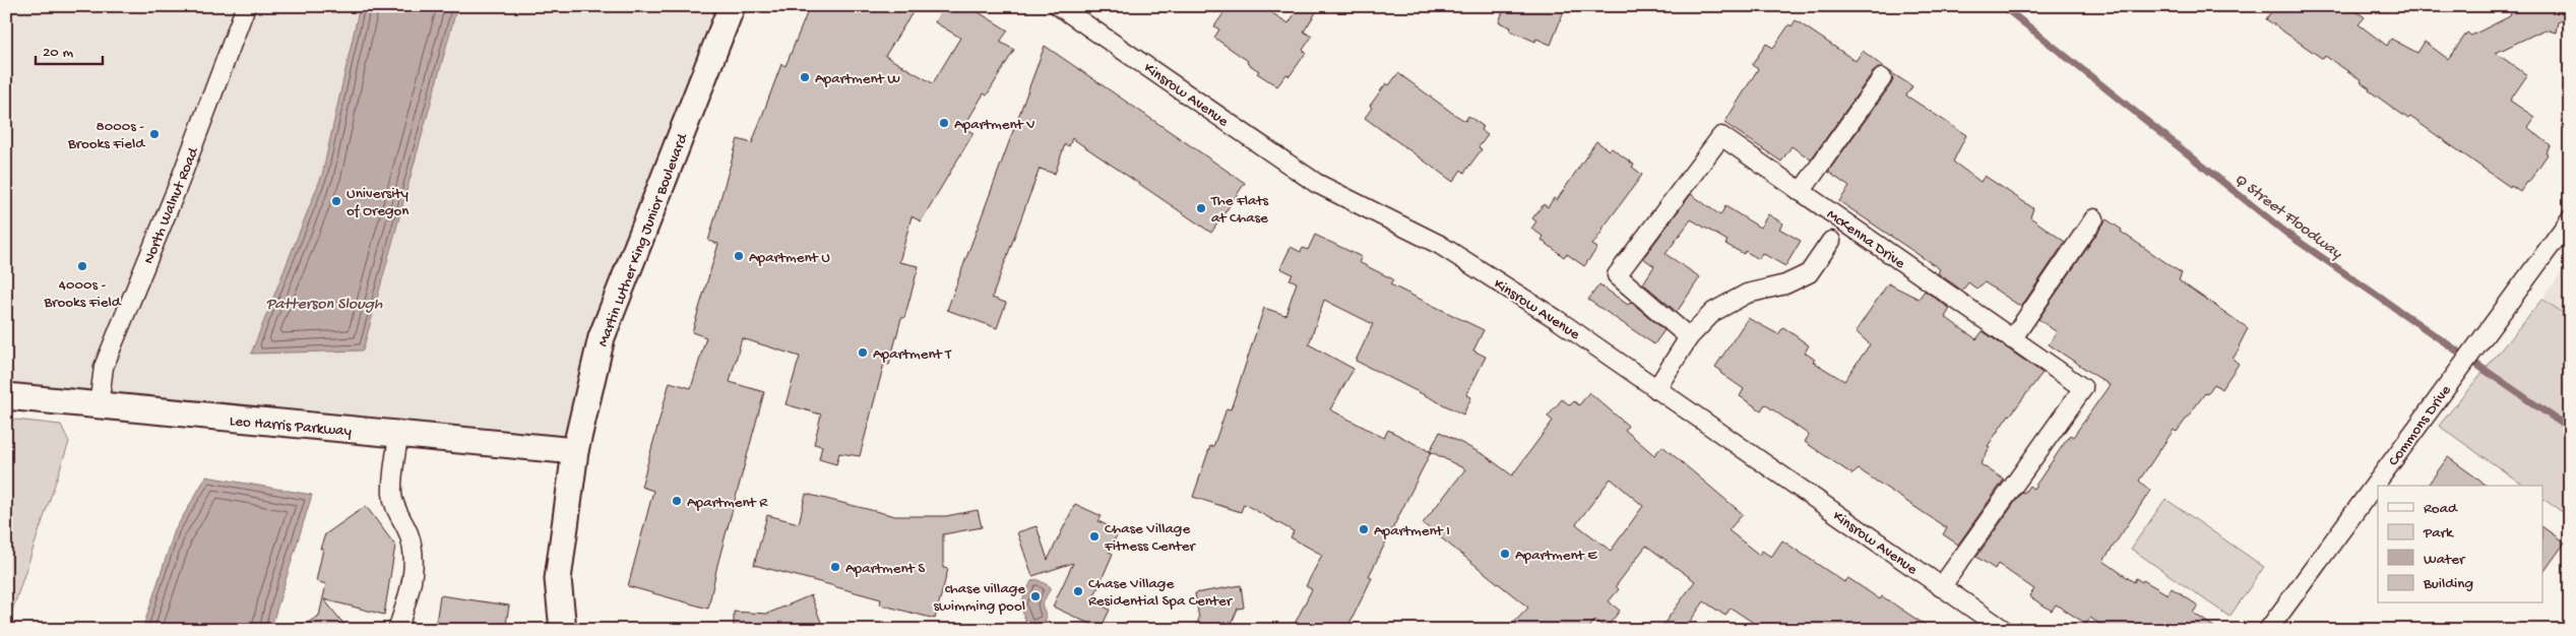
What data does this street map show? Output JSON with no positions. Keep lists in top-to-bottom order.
{
  "streets": {
    "main road": ["Martin Luther King Junior Boulevard", "Leo Harris Parkway"],
    "street": [
      "Kinsrow Avenue",
      "North Walnut Road",
      "McKenna Drive",
      "Commons Drive"
    ]
  },
  "crossings": [
    ["Kinsrow Avenue", "McKenna Drive"],
    ["North Walnut Road", "Leo Harris Parkway"],
    ["Martin Luther King Junior Boulevard", "Leo Harris Parkway"]
  ],
  "water": ["Q Street Floodway", "Patterson Slough"],
  "places": [
    "Apartment W",
    "Apartment V",
    "8000s - Brooks Field",
    "University of Oregon",
    "The Flats at Chase",
    "Apartment U",
    "4000s - Brooks Field",
    "Apartment T",
    "Apartment R",
    "Apartment I",
    "Chase Village Fitness Center",
    "Apartment E",
    "Apartment S",
    "Chase Village Residential Spa Center",
    "chase village swimming pool"
  ],
  "legend": [
    "Road",
    "Park",
    "Water",
    "Building"
  ],
  "scale_bar": "20 m"
}
